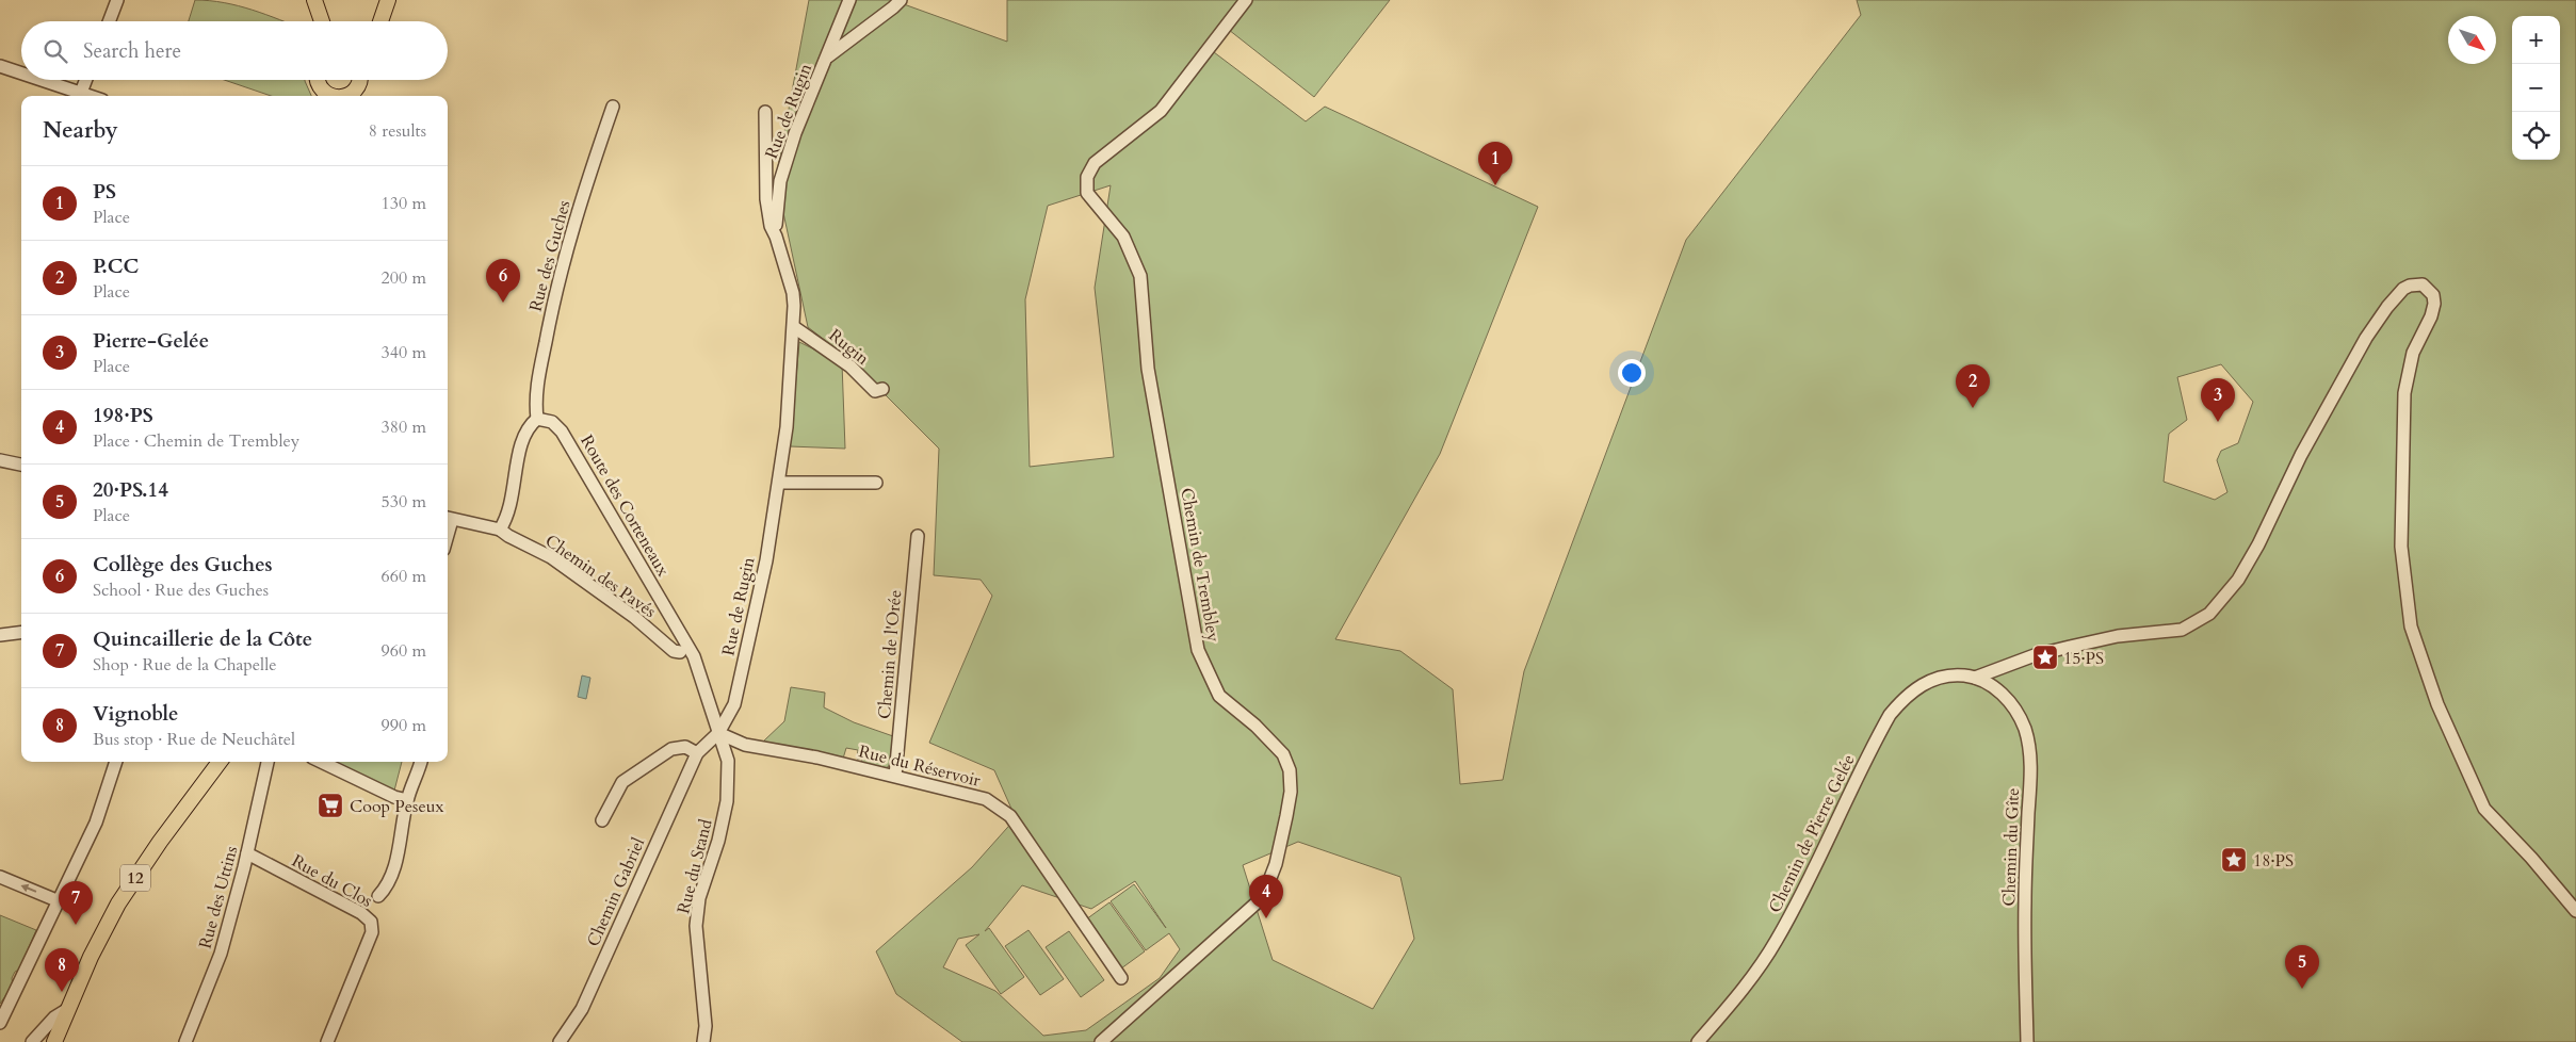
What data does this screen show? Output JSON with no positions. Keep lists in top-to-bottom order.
{
  "streets": {
    "main road": ["12"],
    "street": [
      "Rue de Rugin",
      "Rue des Guches",
      "Rugin",
      "Route des Corteneaux",
      "Chemin de Trembley",
      "Chemin des Pavés",
      "Chemin de l'Orée",
      "Rue du Réservoir",
      "Chemin de Pierre Gelée",
      "Chemin du Gîte",
      "Rue du Stand",
      "Rue du Clos",
      "Chemin Gabriel",
      "Rue des Uttins"
    ]
  },
  "crossings": [
    ["Rue de Rugin", "Rugin"],
    ["Rue de Rugin", "Route des Corteneaux"],
    ["Rue de Rugin", "Rue du Réservoir"],
    ["Rue de Rugin", "Rue du Stand"],
    ["Rue de Rugin", "Chemin Gabriel"],
    ["Rue des Guches", "Route des Corteneaux"],
    ["Route des Corteneaux", "Rue du Réservoir"],
    ["Route des Corteneaux", "Rue du Stand"],
    ["Route des Corteneaux", "Chemin Gabriel"],
    ["Chemin de l'Orée", "Rue du Réservoir"],
    ["Rue du Réservoir", "Rue du Stand"],
    ["Rue du Réservoir", "Chemin Gabriel"],
    ["Chemin de Pierre Gelée", "Chemin du Gîte"],
    ["Rue du Stand", "Chemin Gabriel"],
    ["Rue du Clos", "Rue des Uttins"]
  ],
  "places": {
    "place": ["15·PS", "18·PS"],
    "supermarket": ["Coop Peseux"]
  },
  "north": "bottom right",
  "page": {
    "map_buttons": ["+", "−"],
    "search": "Search here",
    "heading": ["Nearby", "8 results"],
    "pins": [
      "1",
      "6",
      "2",
      "3",
      "4",
      "7",
      "5",
      "8"
    ],
    "list": [
      {
        "mark": "1",
        "name": "PS",
        "note": "Place",
        "value": "130 m"
      },
      {
        "mark": "2",
        "name": "P.CC",
        "note": "Place",
        "value": "200 m"
      },
      {
        "mark": "3",
        "name": "Pierre-Gelée",
        "note": "Place",
        "value": "340 m"
      },
      {
        "mark": "4",
        "name": "198·PS",
        "note": "Place · Chemin de Trembley",
        "value": "380 m"
      },
      {
        "mark": "5",
        "name": "20·PS.14",
        "note": "Place",
        "value": "530 m"
      },
      {
        "mark": "6",
        "name": "Collège des Guches",
        "note": "School · Rue des Guches",
        "value": "660 m"
      },
      {
        "mark": "7",
        "name": "Quincaillerie de la Côte",
        "note": "Shop · Rue de la Chapelle",
        "value": "960 m"
      },
      {
        "mark": "8",
        "name": "Vignoble",
        "note": "Bus stop · Rue de Neuchâtel",
        "value": "990 m"
      }
    ]
  }
}
